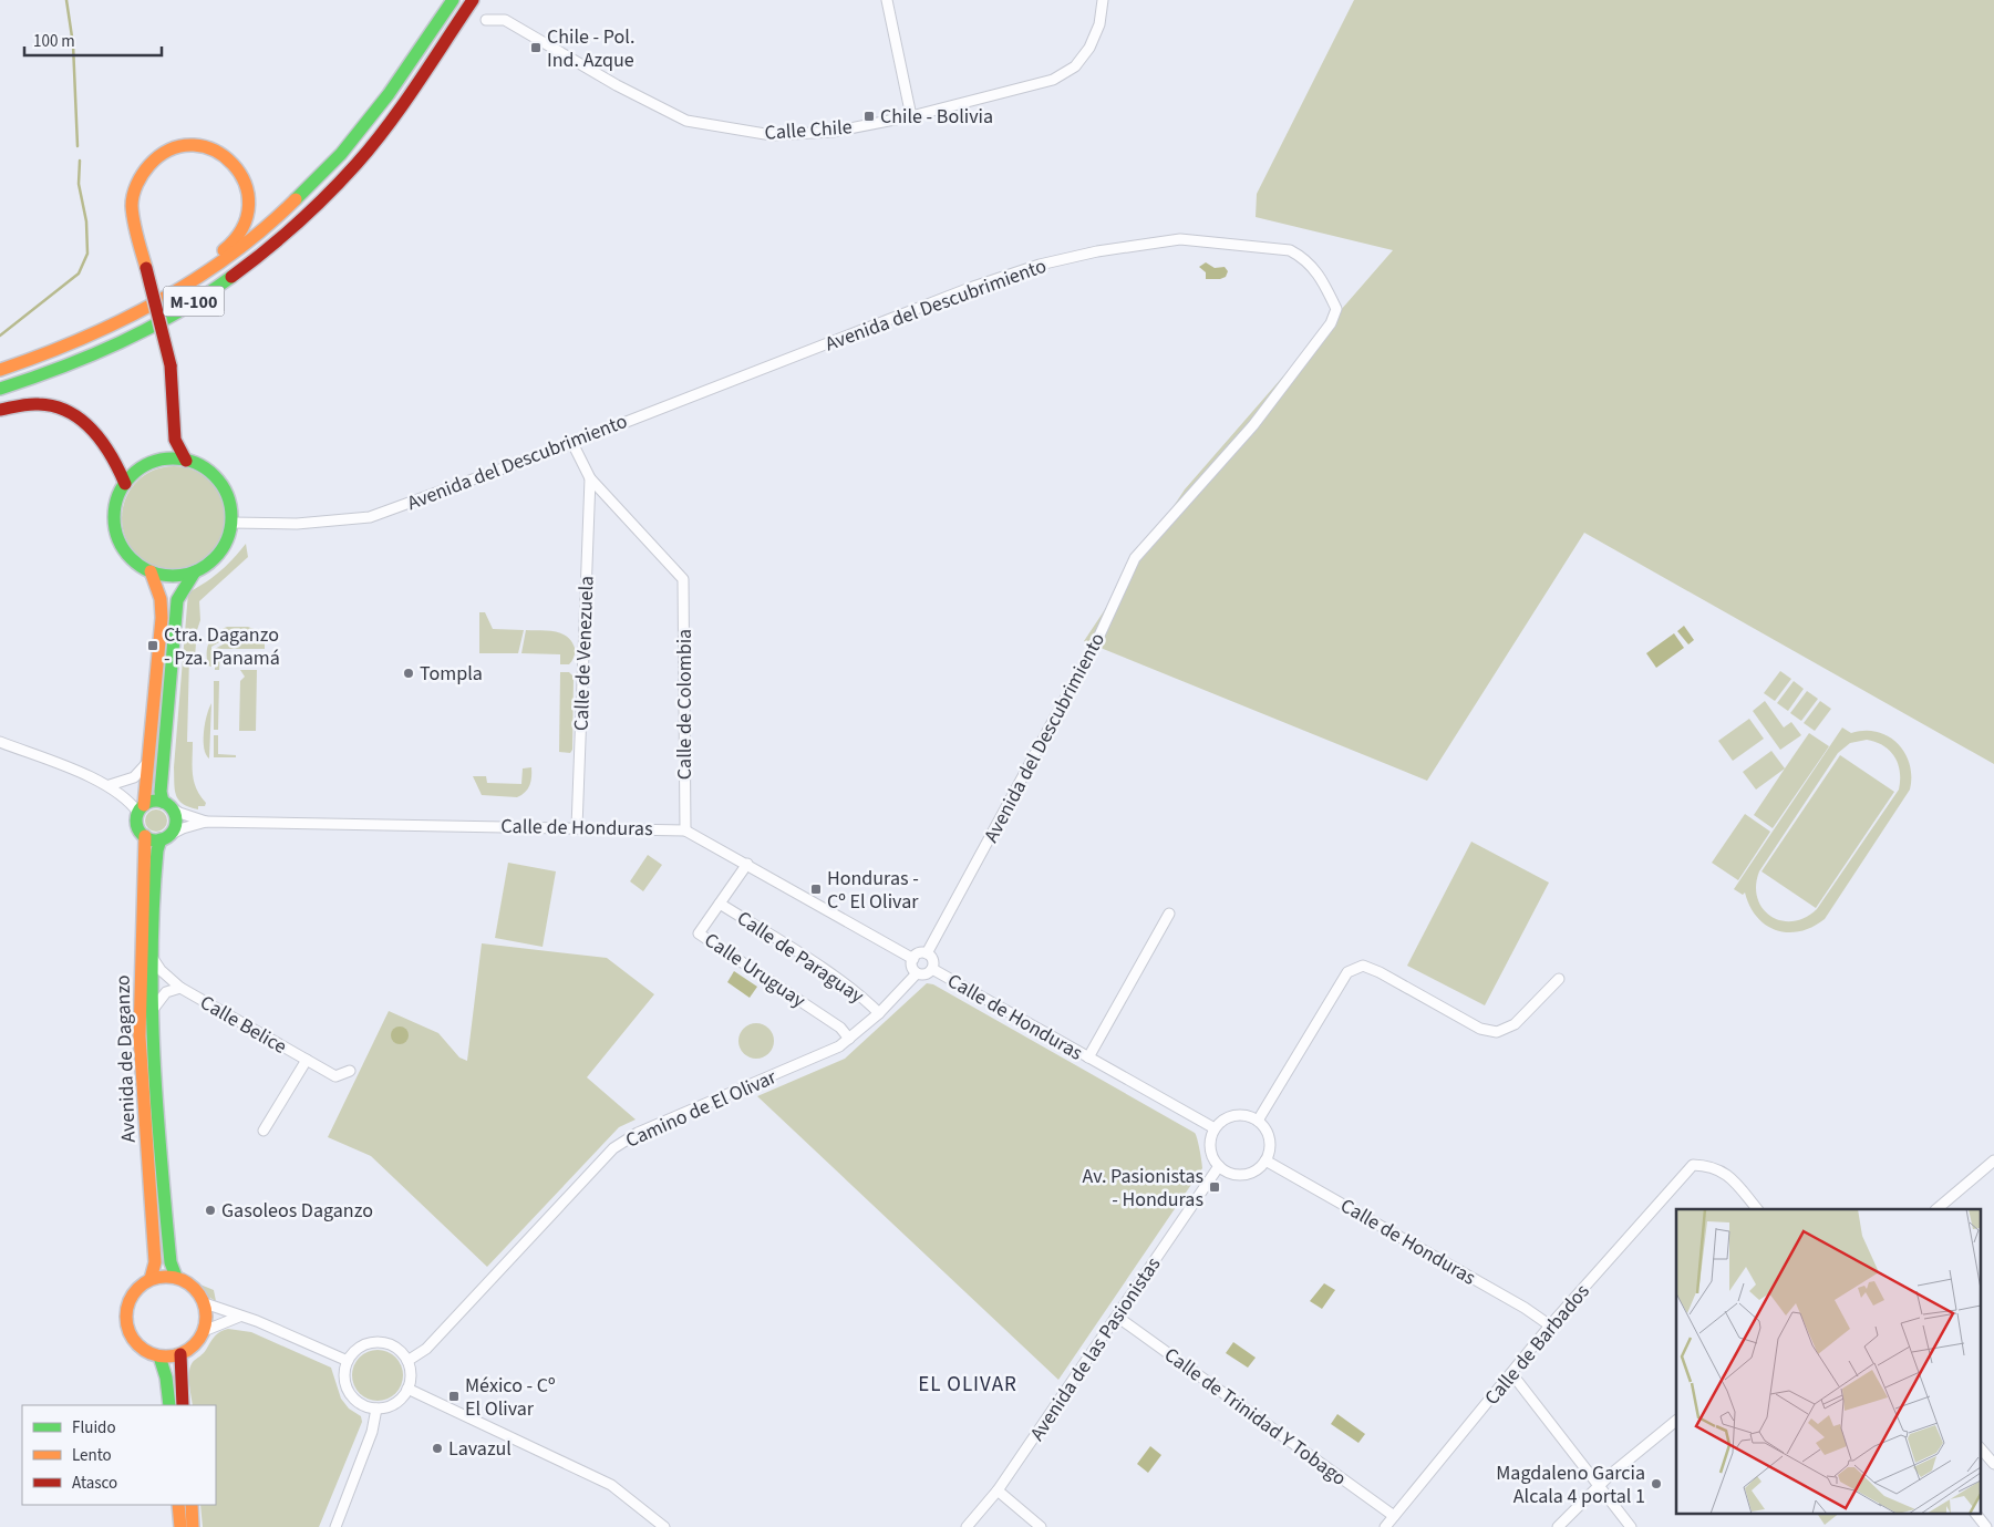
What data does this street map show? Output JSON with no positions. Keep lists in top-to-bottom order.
{
  "streets": {
    "main road": ["M-100", "Avenida de Daganzo"],
    "street": [
      "Calle Chile",
      "Avenida del Descubrimiento",
      "Calle de Venezuela",
      "Calle de Colombia",
      "Calle de Honduras",
      "Calle de Paraguay",
      "Calle Uruguay",
      "Calle Belice",
      "Camino de El Olivar",
      "Calle de Barbados",
      "Avenida de las Pasionistas",
      "Calle de Trinidad Y Tobago"
    ]
  },
  "crossings": [
    ["Avenida del Descubrimiento", "Calle de Honduras"],
    ["Avenida del Descubrimiento", "Camino de El Olivar"],
    ["Calle de Venezuela", "Calle de Colombia"],
    ["Calle de Venezuela", "Calle de Honduras"],
    ["Calle de Colombia", "Calle de Honduras"],
    ["Calle de Honduras", "Calle Uruguay"],
    ["Calle de Honduras", "Avenida de Daganzo"],
    ["Calle de Honduras", "Camino de El Olivar"],
    ["Calle de Honduras", "Calle de Barbados"],
    ["Calle de Honduras", "Avenida de las Pasionistas"],
    ["Calle de Paraguay", "Calle Uruguay"],
    ["Calle de Paraguay", "Camino de El Olivar"],
    ["Calle Uruguay", "Camino de El Olivar"],
    ["Calle Belice", "Avenida de Daganzo"],
    ["Calle de Barbados", "Calle de Trinidad Y Tobago"],
    ["Avenida de las Pasionistas", "Calle de Trinidad Y Tobago"]
  ],
  "districts": ["EL OLIVAR"],
  "places": {
    "transit": [
      "Chile - Pol. Ind. Azque",
      "Chile - Bolivia",
      "Ctra. Daganzo - Pza. Panamá",
      "Honduras - Cº El Olivar",
      "Av. Pasionistas - Honduras",
      "México - Cº El Olivar"
    ],
    "other": [
      "Tompla",
      "Gasoleos Daganzo",
      "Lavazul",
      "Magdaleno Garcia Alcala 4 portal 1"
    ]
  },
  "legend": ["Fluido", "Lento", "Atasco"],
  "scale_bar": "100 m"
}
